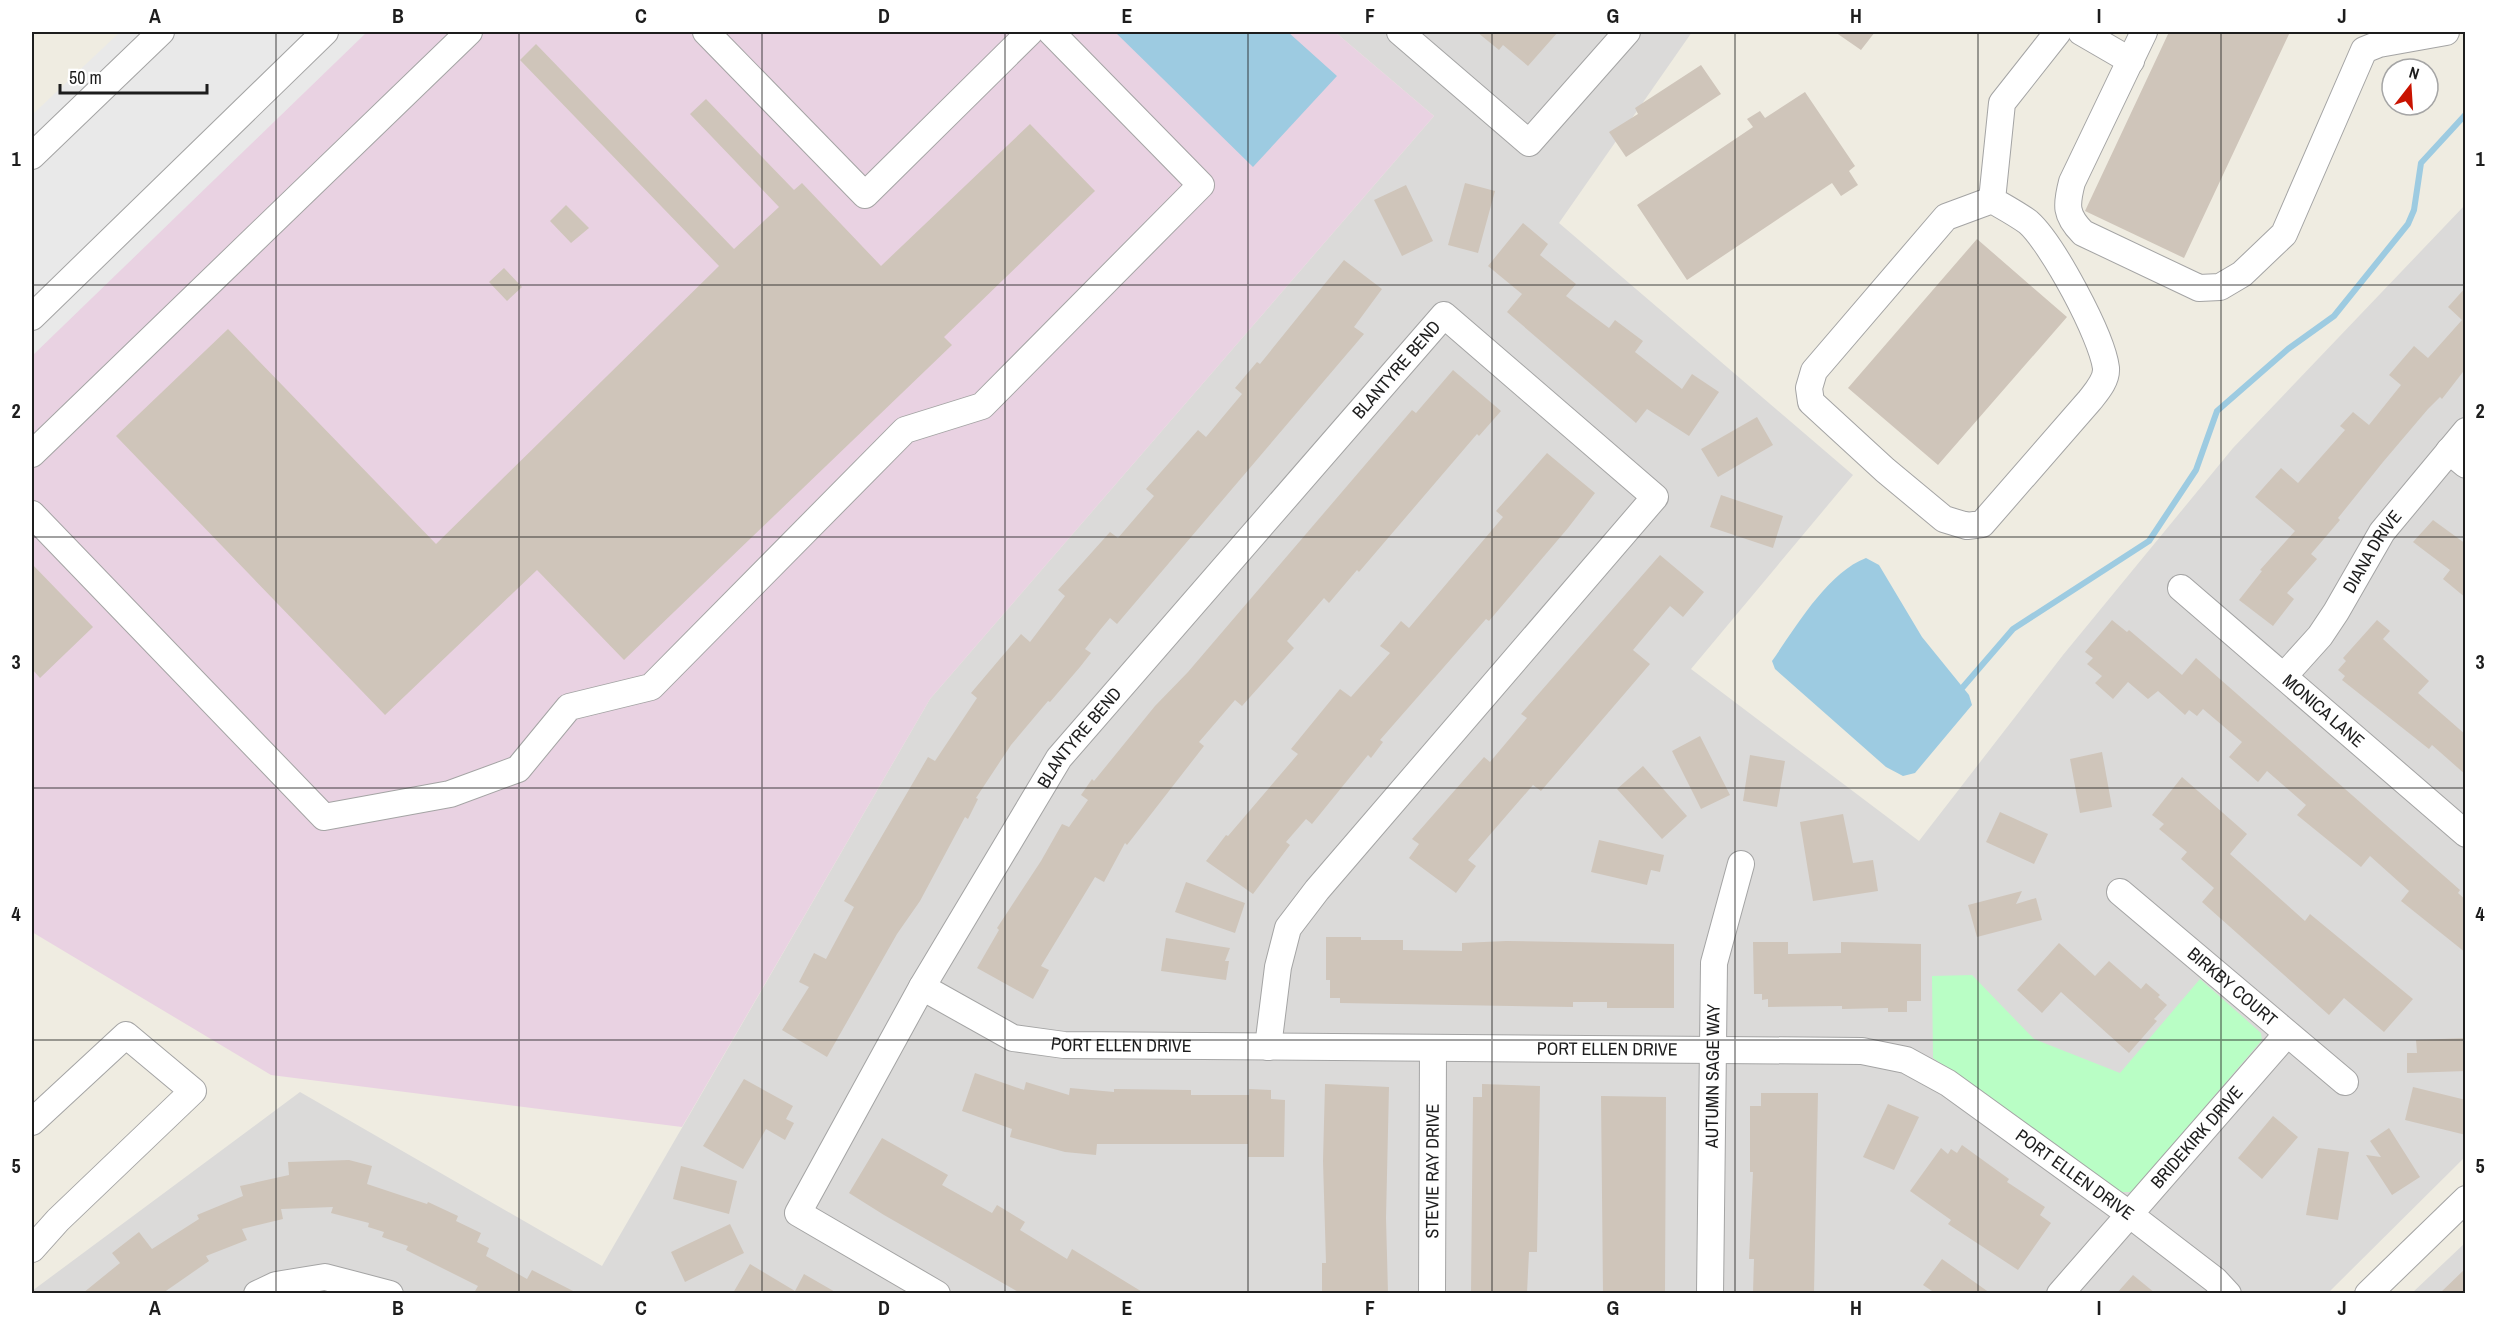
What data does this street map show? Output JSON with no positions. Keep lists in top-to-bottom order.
{
  "streets": {
    "street": [
      "BLANTYRE BEND",
      "DIANA DRIVE",
      "MONICA LANE",
      "BIRKBY COURT",
      "PORT ELLEN DRIVE",
      "AUTUMN SAGE WAY",
      "BRIDEKIRK DRIVE",
      "STEVIE RAY DRIVE"
    ]
  },
  "crossings": [
    ["BLANTYRE BEND", "PORT ELLEN DRIVE"],
    ["DIANA DRIVE", "MONICA LANE"],
    ["BIRKBY COURT", "BRIDEKIRK DRIVE"],
    ["PORT ELLEN DRIVE", "AUTUMN SAGE WAY"],
    ["PORT ELLEN DRIVE", "BRIDEKIRK DRIVE"],
    ["PORT ELLEN DRIVE", "STEVIE RAY DRIVE"]
  ],
  "scale_bar": "50 m",
  "north": "top",
  "grid": {
    "columns": [
      "A",
      "B",
      "C",
      "D",
      "E",
      "F",
      "G",
      "H",
      "I",
      "J"
    ],
    "rows": [
      "1",
      "2",
      "3",
      "4",
      "5"
    ]
  }
}
